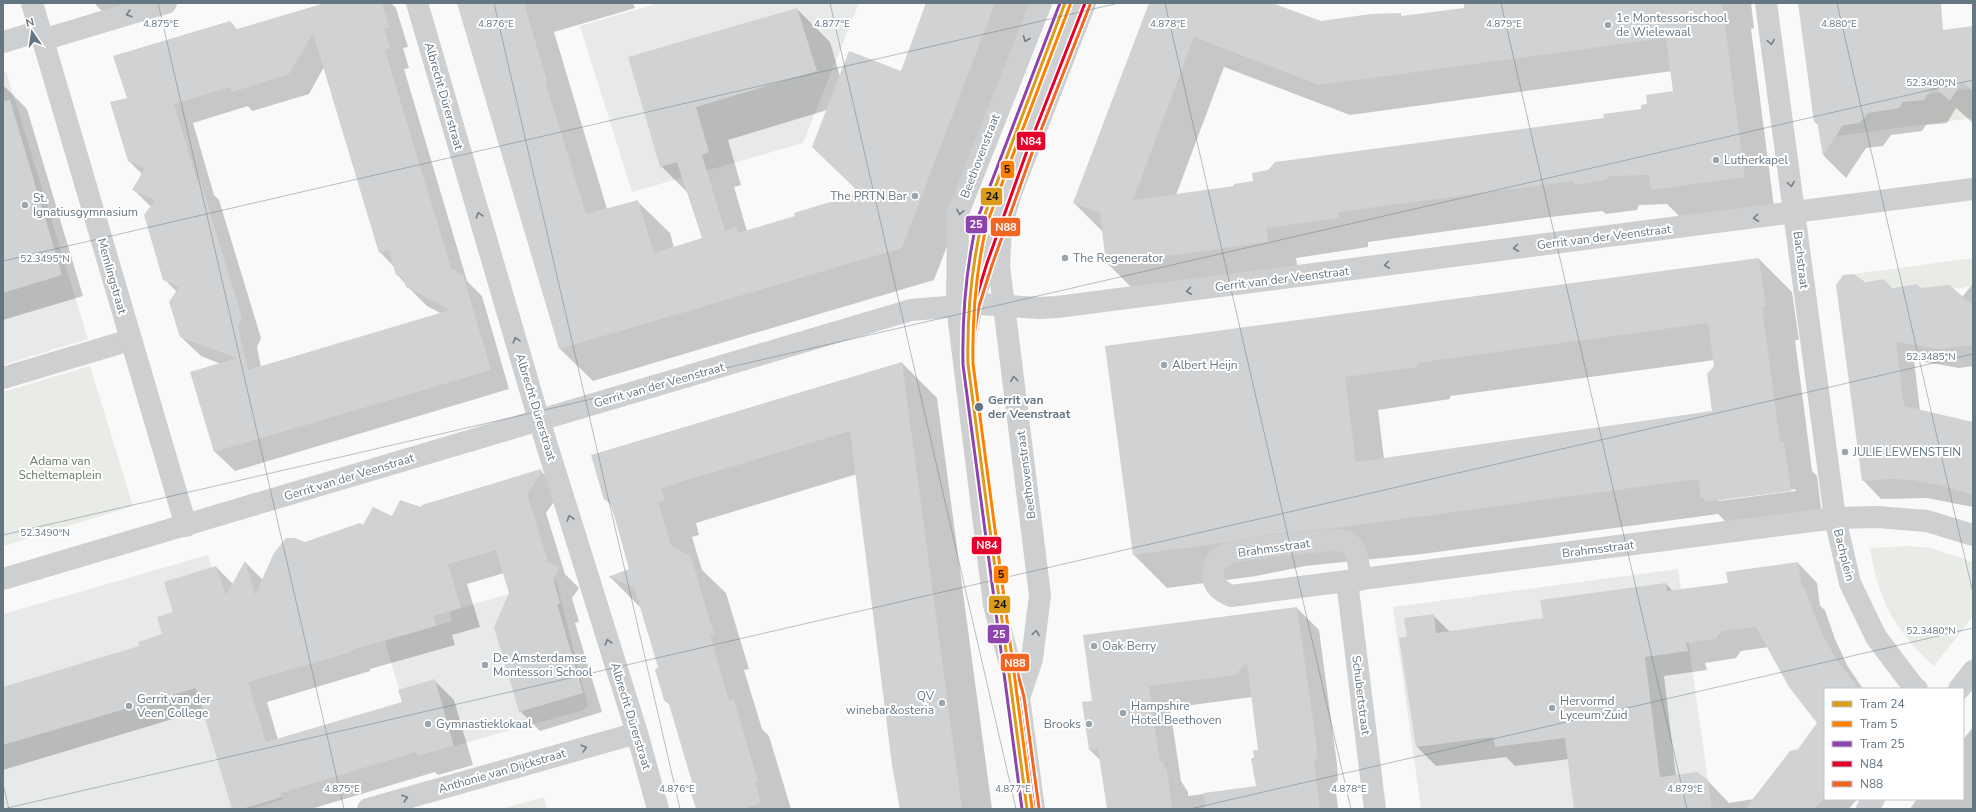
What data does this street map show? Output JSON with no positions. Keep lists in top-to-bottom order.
{
  "streets": {
    "street": [
      "Albrecht Dürerstraat",
      "Beethovenstraat",
      "Gerrit van der Veenstraat",
      "Bachstraat",
      "Memlingstraat",
      "Brahmsstraat",
      "Bachplein",
      "Schubertstraat",
      "Anthonie van Dijckstraat"
    ]
  },
  "crossings": [
    ["Albrecht Dürerstraat", "Gerrit van der Veenstraat"],
    ["Albrecht Dürerstraat", "Anthonie van Dijckstraat"],
    ["Beethovenstraat", "Gerrit van der Veenstraat"],
    ["Gerrit van der Veenstraat", "Bachstraat"],
    ["Gerrit van der Veenstraat", "Memlingstraat"],
    ["Bachstraat", "Brahmsstraat"],
    ["Bachstraat", "Bachplein"],
    ["Brahmsstraat", "Bachplein"],
    ["Brahmsstraat", "Schubertstraat"]
  ],
  "one_way": [
    "Albrecht Dürerstraat",
    "Gerrit van der Veenstraat",
    "Bachstraat",
    "Anthonie van Dijckstraat"
  ],
  "parks": ["Adama van Scheltemaplein"],
  "places": [
    "1e Montessorischool de Wielewaal",
    "Lutherkapel",
    "The PRTN Bar",
    "St. Ignatiusgymnasium",
    "The Regenerator",
    "Albert Heijn",
    "Gerrit van der Veenstraat",
    "JULIE LEWENSTEIN",
    "Oak Berry",
    "De Amsterdamse Montessori School",
    "QV winebar&osteria",
    "Gerrit van der Veen College",
    "Hervormd Lyceum Zuid",
    "Hampshire Hotel Beethoven",
    "Gymnastieklokaal",
    "Brooks"
  ],
  "lines": [
    "tram line 24",
    "tram line 25",
    "transit line N84",
    "tram line 5",
    "transit line N88"
  ],
  "legend": [
    "Tram 24",
    "Tram 5",
    "Tram 25",
    "N84",
    "N88"
  ],
  "north": "top",
  "coordinates": [
    "4.875°E",
    "4.876°E",
    "4.877°E",
    "4.878°E",
    "4.879°E",
    "4.880°E",
    "52.3490°N",
    "52.3495°N",
    "52.3485°N",
    "52.3480°N"
  ]
}
